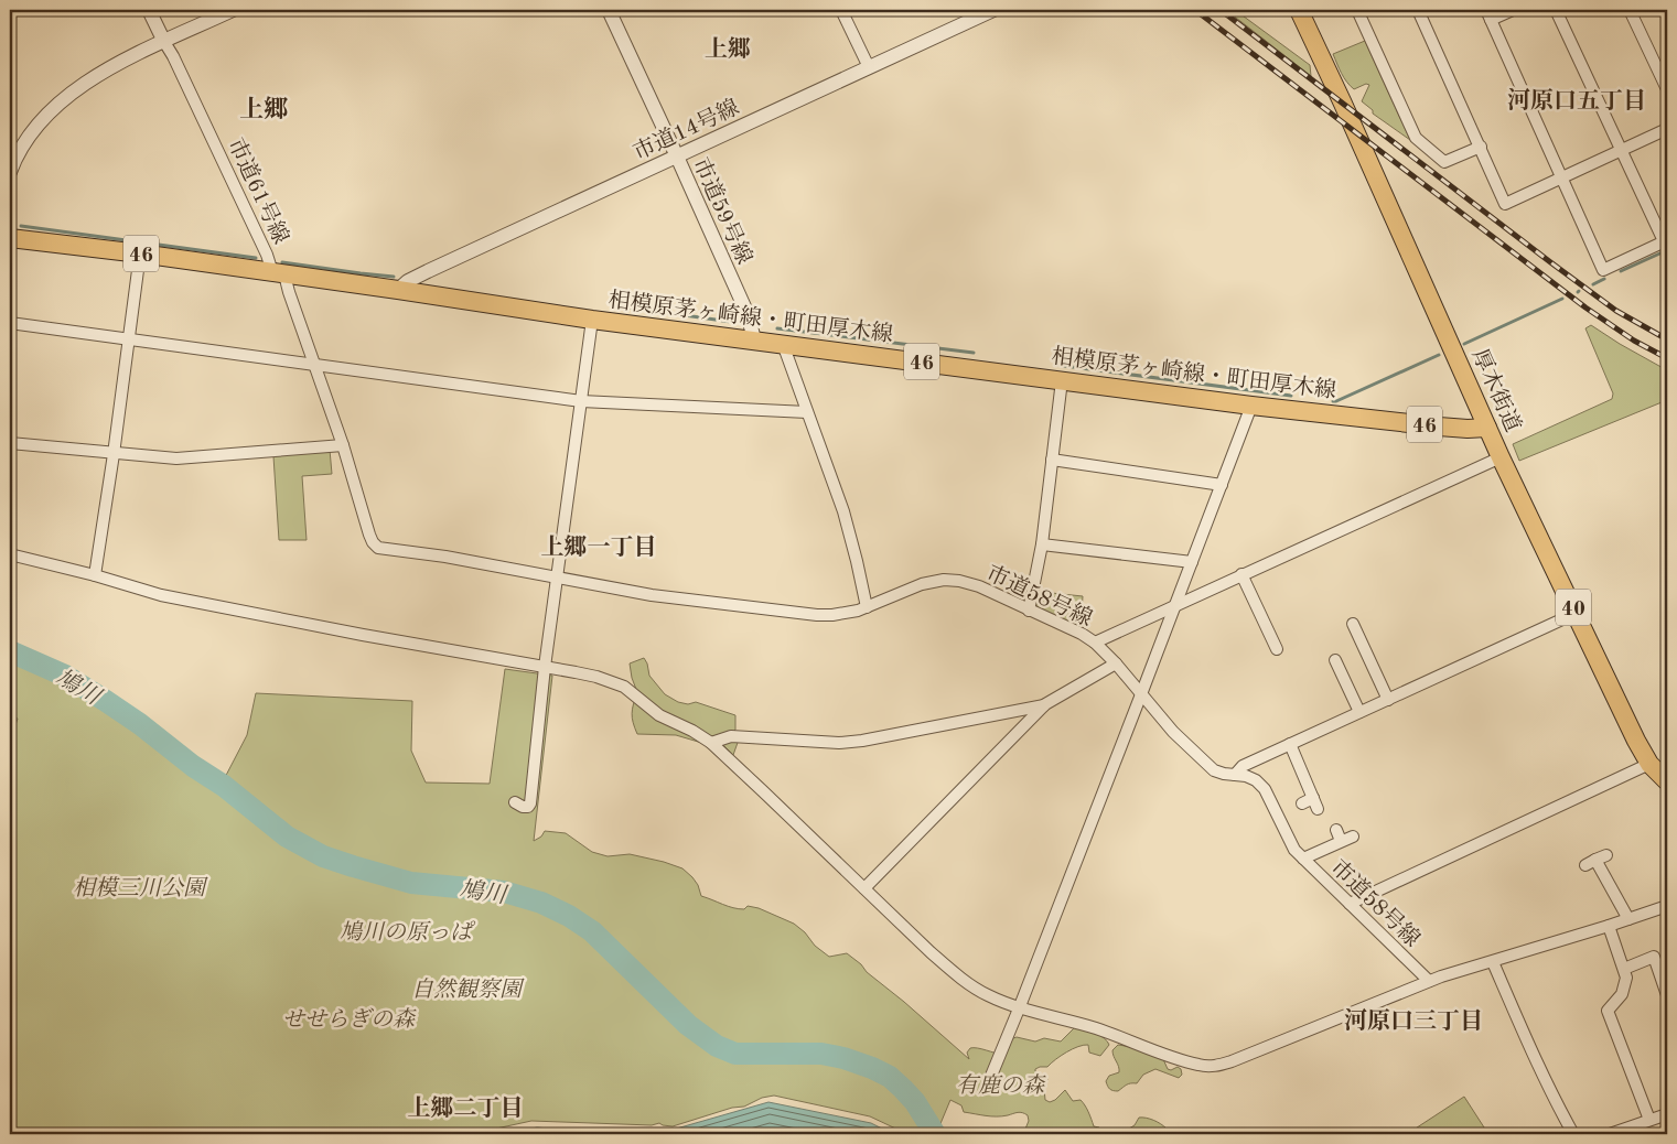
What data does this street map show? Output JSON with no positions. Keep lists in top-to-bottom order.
{
  "streets": {
    "main road": [
      "46",
      "相模原茅ヶ崎線・町田厚木線",
      "厚木街道",
      "40"
    ],
    "street": [
      "市道14号線",
      "市道61号線",
      "市道59号線",
      "市道58号線"
    ]
  },
  "crossings": [
    ["市道14号線", "市道59号線"],
    ["市道14号線", "相模原茅ヶ崎線・町田厚木線"],
    ["市道61号線", "相模原茅ヶ崎線・町田厚木線"],
    ["市道61号線", "市道58号線"],
    ["市道59号線", "相模原茅ヶ崎線・町田厚木線"],
    ["相模原茅ヶ崎線・町田厚木線", "厚木街道"]
  ],
  "districts": [
    "上郷",
    "河原口五丁目",
    "上郷",
    "上郷一丁目",
    "河原口三丁目",
    "上郷二丁目"
  ],
  "water": ["鳩川"],
  "parks": [
    "相模三川公園",
    "鳩川の原っぱ",
    "自然観察園",
    "せせらぎの森",
    "有鹿の森"
  ]
}
